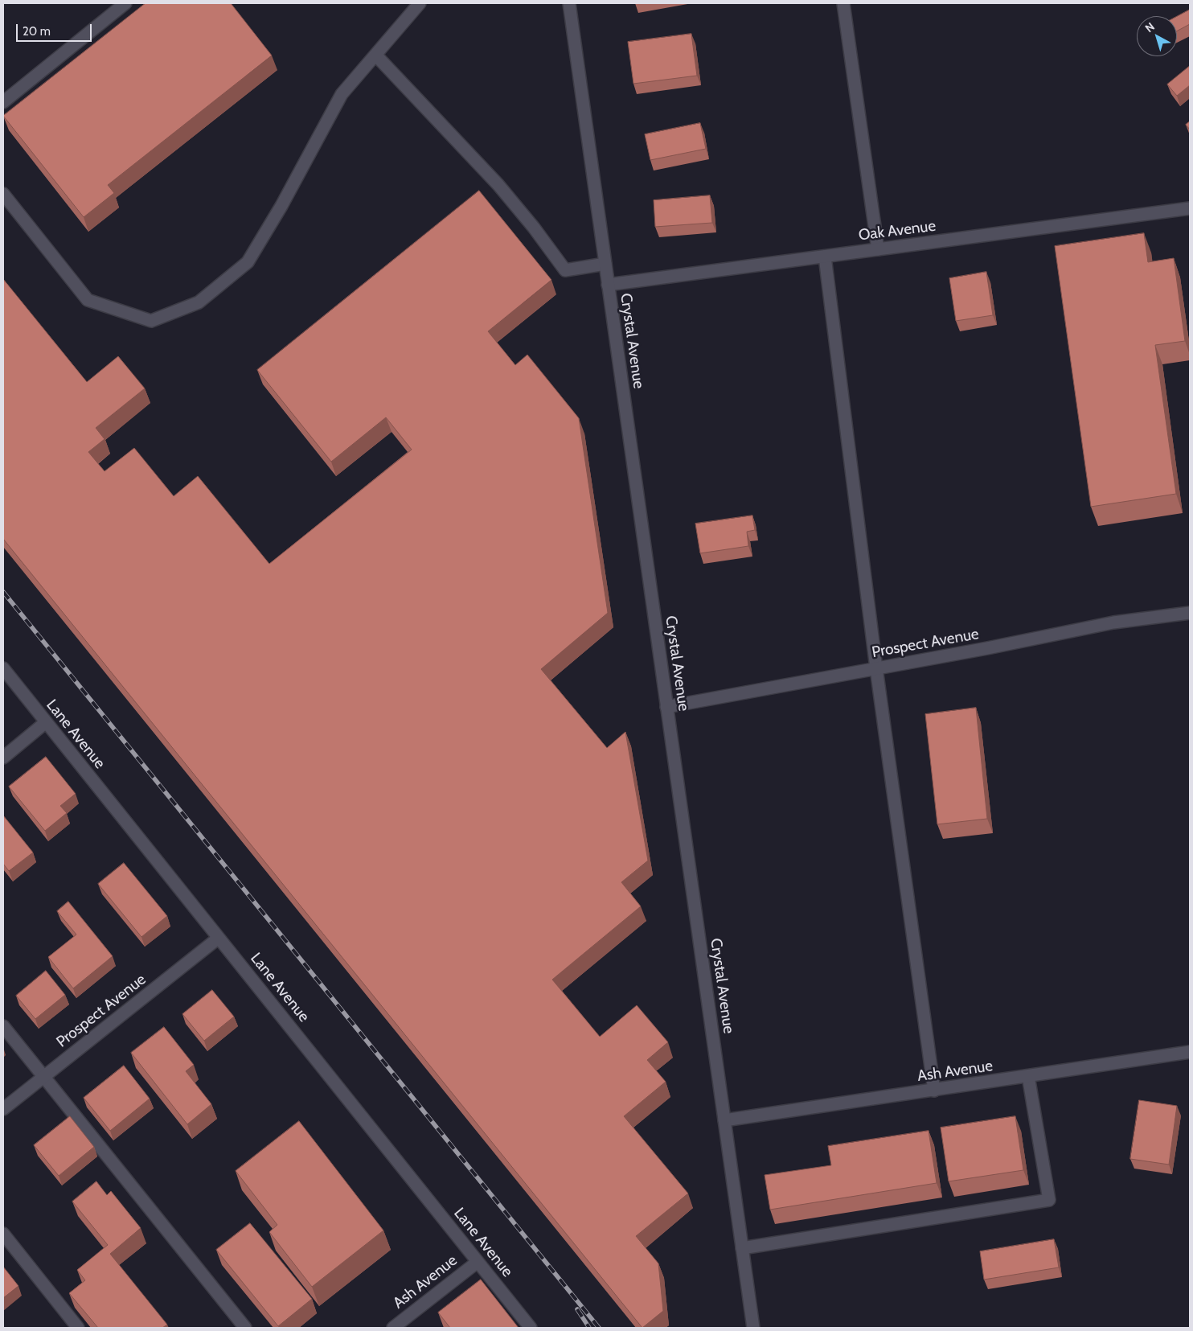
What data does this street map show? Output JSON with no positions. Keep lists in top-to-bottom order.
{
  "streets": {
    "street": [
      "Oak Avenue",
      "Crystal Avenue",
      "Prospect Avenue",
      "Lane Avenue",
      "Ash Avenue"
    ]
  },
  "crossings": [
    ["Oak Avenue", "Crystal Avenue"],
    ["Crystal Avenue", "Prospect Avenue"],
    ["Crystal Avenue", "Ash Avenue"],
    ["Prospect Avenue", "Lane Avenue"],
    ["Lane Avenue", "Ash Avenue"]
  ],
  "scale_bar": "20 m",
  "north": "top left"
}
